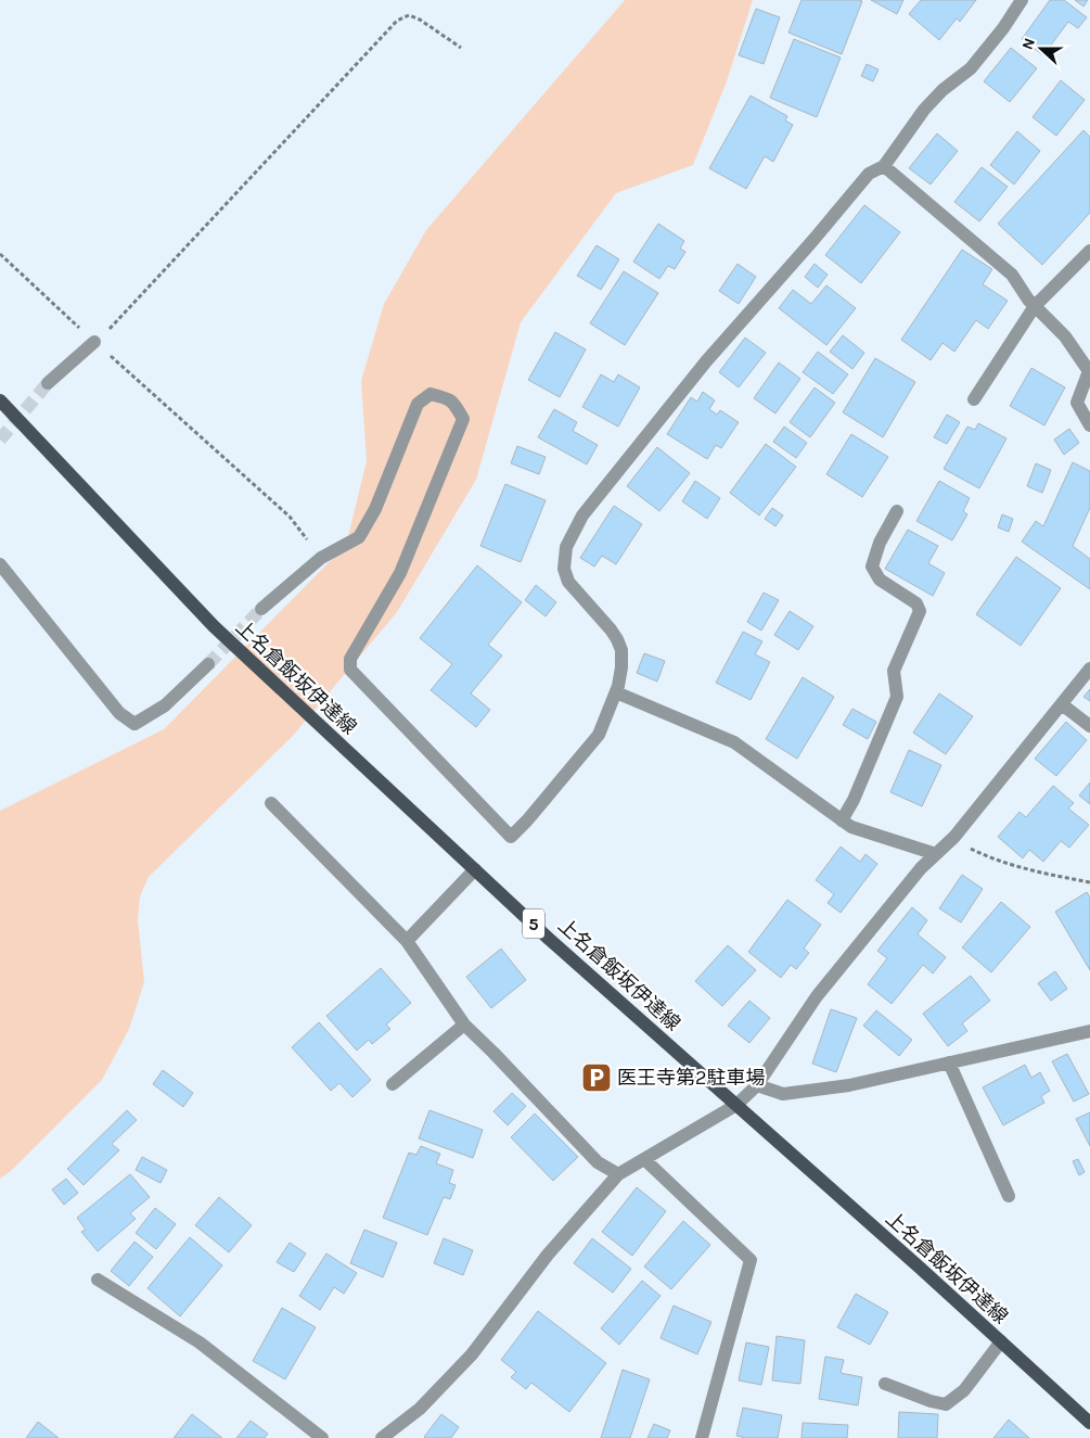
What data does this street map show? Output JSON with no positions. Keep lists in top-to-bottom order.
{
  "streets": {
    "main road": ["上名倉飯坂伊達線", "5"]
  },
  "places": {
    "parking": ["医王寺第2駐車場"]
  },
  "north": "left"
}
